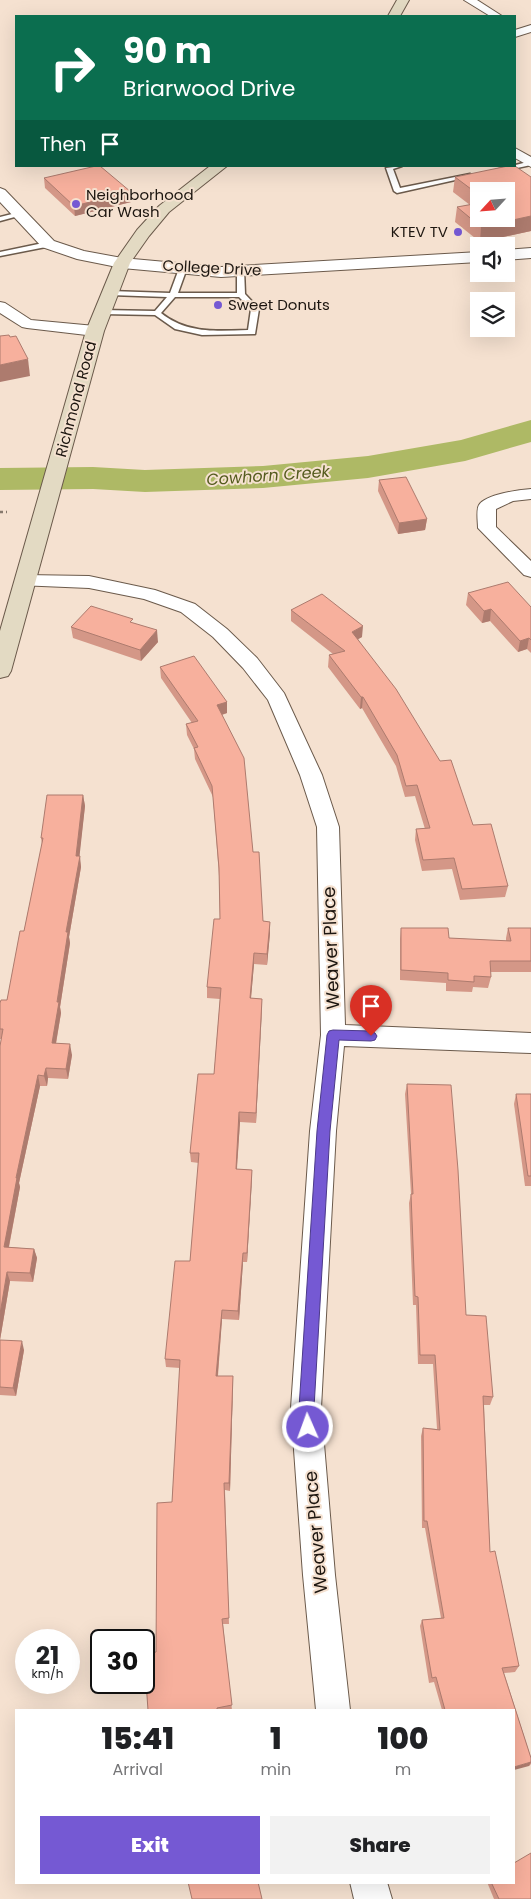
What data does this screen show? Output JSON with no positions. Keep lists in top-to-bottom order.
{
  "streets": {
    "main road": ["Richmond Road"],
    "street": ["College Drive", "Weaver Place"]
  },
  "crossings": [
    ["College Drive", "Richmond Road"],
    ["Richmond Road", "Weaver Place"]
  ],
  "water": ["Cowhorn Creek"],
  "places": ["Neighborhood Car Wash", "KTEV TV", "Sweet Donuts"],
  "north": "bottom left",
  "page": {
    "turn": ["90 m", "Briarwood Drive"],
    "then": "Then",
    "speed": "21 km/h",
    "limit": "30",
    "eta": [
      "15:41",
      "Arrival",
      "1",
      "min",
      "100",
      "m"
    ],
    "buttons": ["Exit", "Share"]
  }
}
